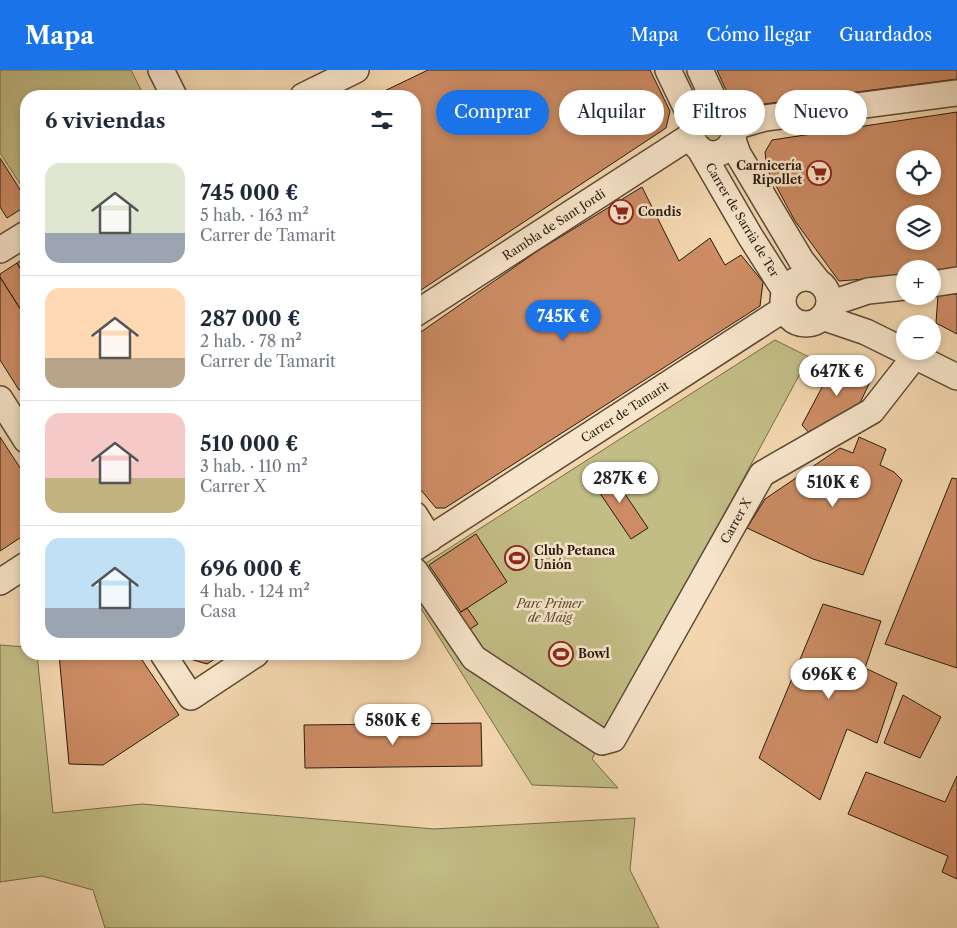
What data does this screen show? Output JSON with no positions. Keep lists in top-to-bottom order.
{
  "streets": {
    "street": [
      "Carrer de Sarrià de Ter",
      "Rambla de Sant Jordi",
      "Carrer de Tamarit",
      "Carrer X"
    ]
  },
  "crossings": [
    ["Carrer de Sarrià de Ter", "Rambla de Sant Jordi"],
    ["Carrer de Sarrià de Ter", "Carrer de Tamarit"]
  ],
  "parks": ["Parc Primer de Maig"],
  "places": {
    "supermarket": ["Carnicería Ripollet", "Condis"],
    "sports": ["Club Petanca Unión", "Bowl"]
  },
  "page": {
    "header": "Mapa",
    "nav": ["Mapa", "Cómo llegar", "Guardados"],
    "chip": [
      "Comprar",
      "Alquilar",
      "Filtros",
      "Nuevo"
    ],
    "heading": "6 viviendas",
    "map_buttons": ["+", "−"],
    "list": [
      {
        "name": "745 000 €",
        "note": "5 hab. · 163 m² · Carrer de Tamarit"
      },
      {
        "name": "287 000 €",
        "note": "2 hab. · 78 m² · Carrer de Tamarit"
      },
      {
        "name": "510 000 €",
        "note": "3 hab. · 110 m² · Carrer X"
      },
      {
        "name": "696 000 €",
        "note": "4 hab. · 124 m² · Casa"
      }
    ],
    "price": [
      "745K €",
      "647K €",
      "287K €",
      "510K €",
      "696K €",
      "580K €"
    ]
  }
}
